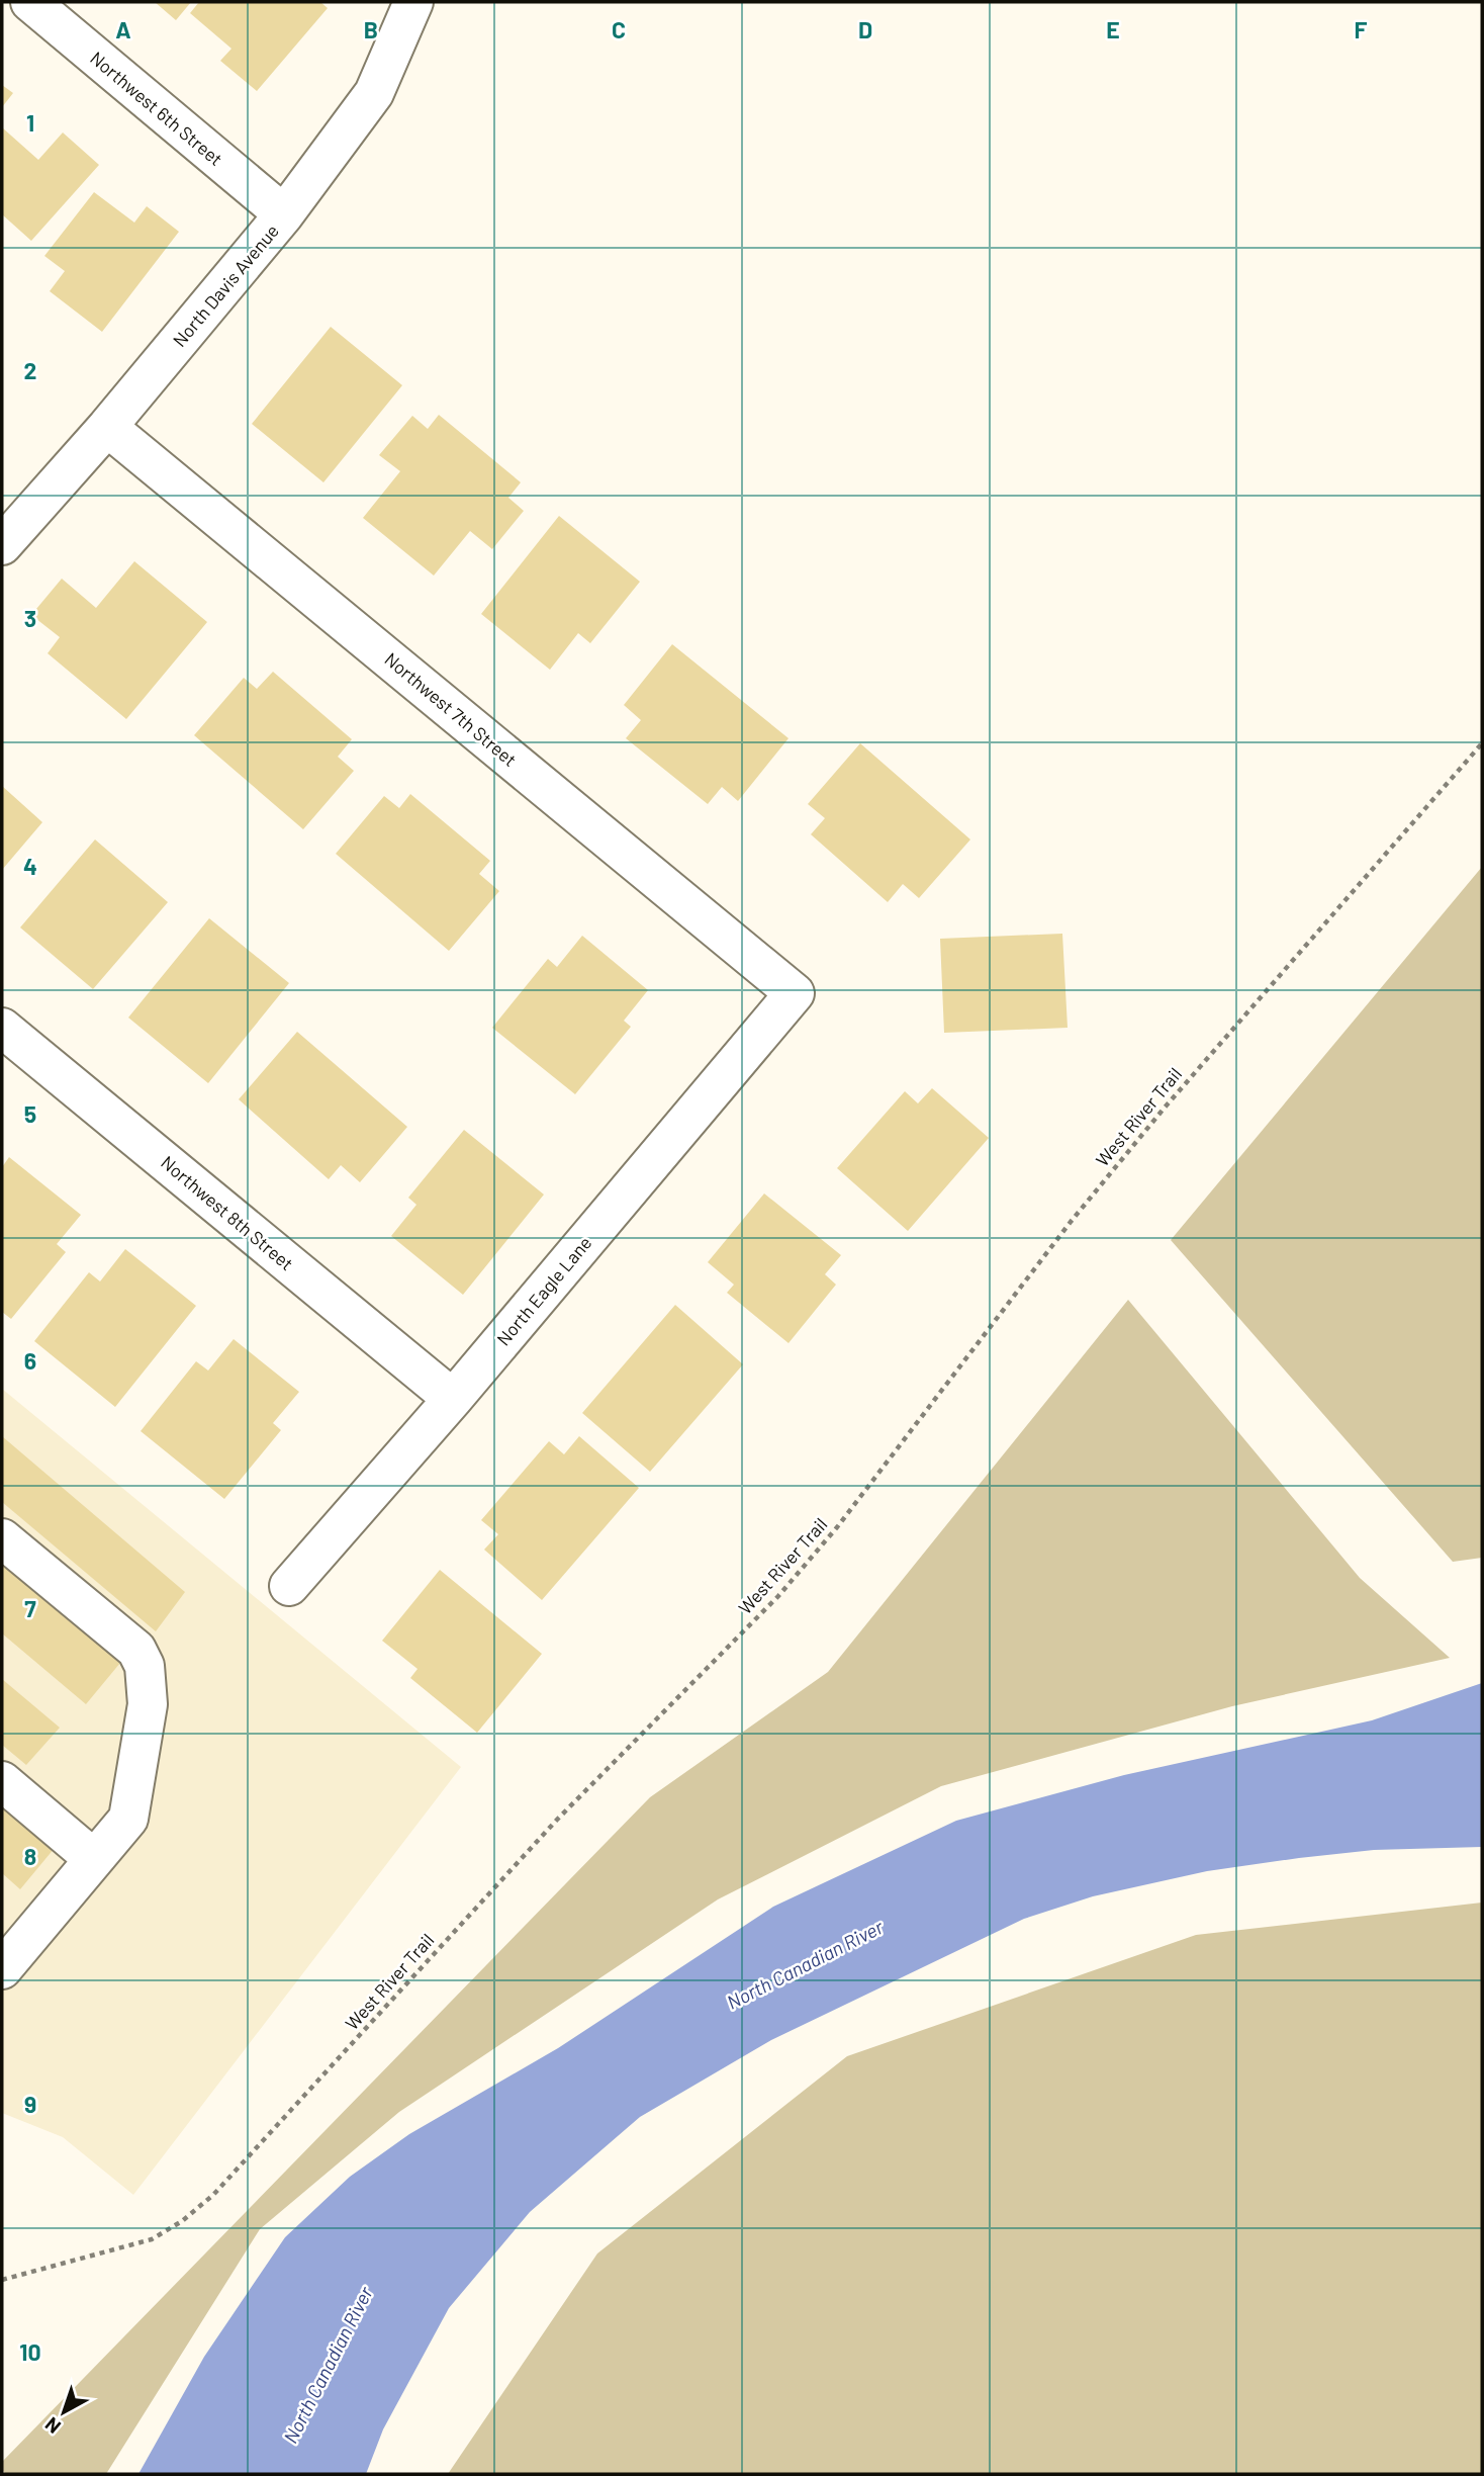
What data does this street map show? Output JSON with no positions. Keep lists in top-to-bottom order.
{
  "streets": {
    "street": [
      "Northwest 6th Street",
      "North Davis Avenue",
      "Northwest 7th Street",
      "Northwest 8th Street",
      "North Eagle Lane"
    ],
    "path": ["West River Trail"]
  },
  "crossings": [
    ["Northwest 6th Street", "North Davis Avenue"],
    ["North Davis Avenue", "Northwest 7th Street"],
    ["Northwest 7th Street", "North Eagle Lane"],
    ["Northwest 8th Street", "North Eagle Lane"]
  ],
  "water": ["North Canadian River"],
  "north": "bottom left",
  "grid": {
    "columns": [
      "A",
      "B",
      "C",
      "D",
      "E",
      "F"
    ],
    "rows": [
      "1",
      "2",
      "3",
      "4",
      "5",
      "6",
      "7",
      "8",
      "9",
      "10"
    ]
  }
}
